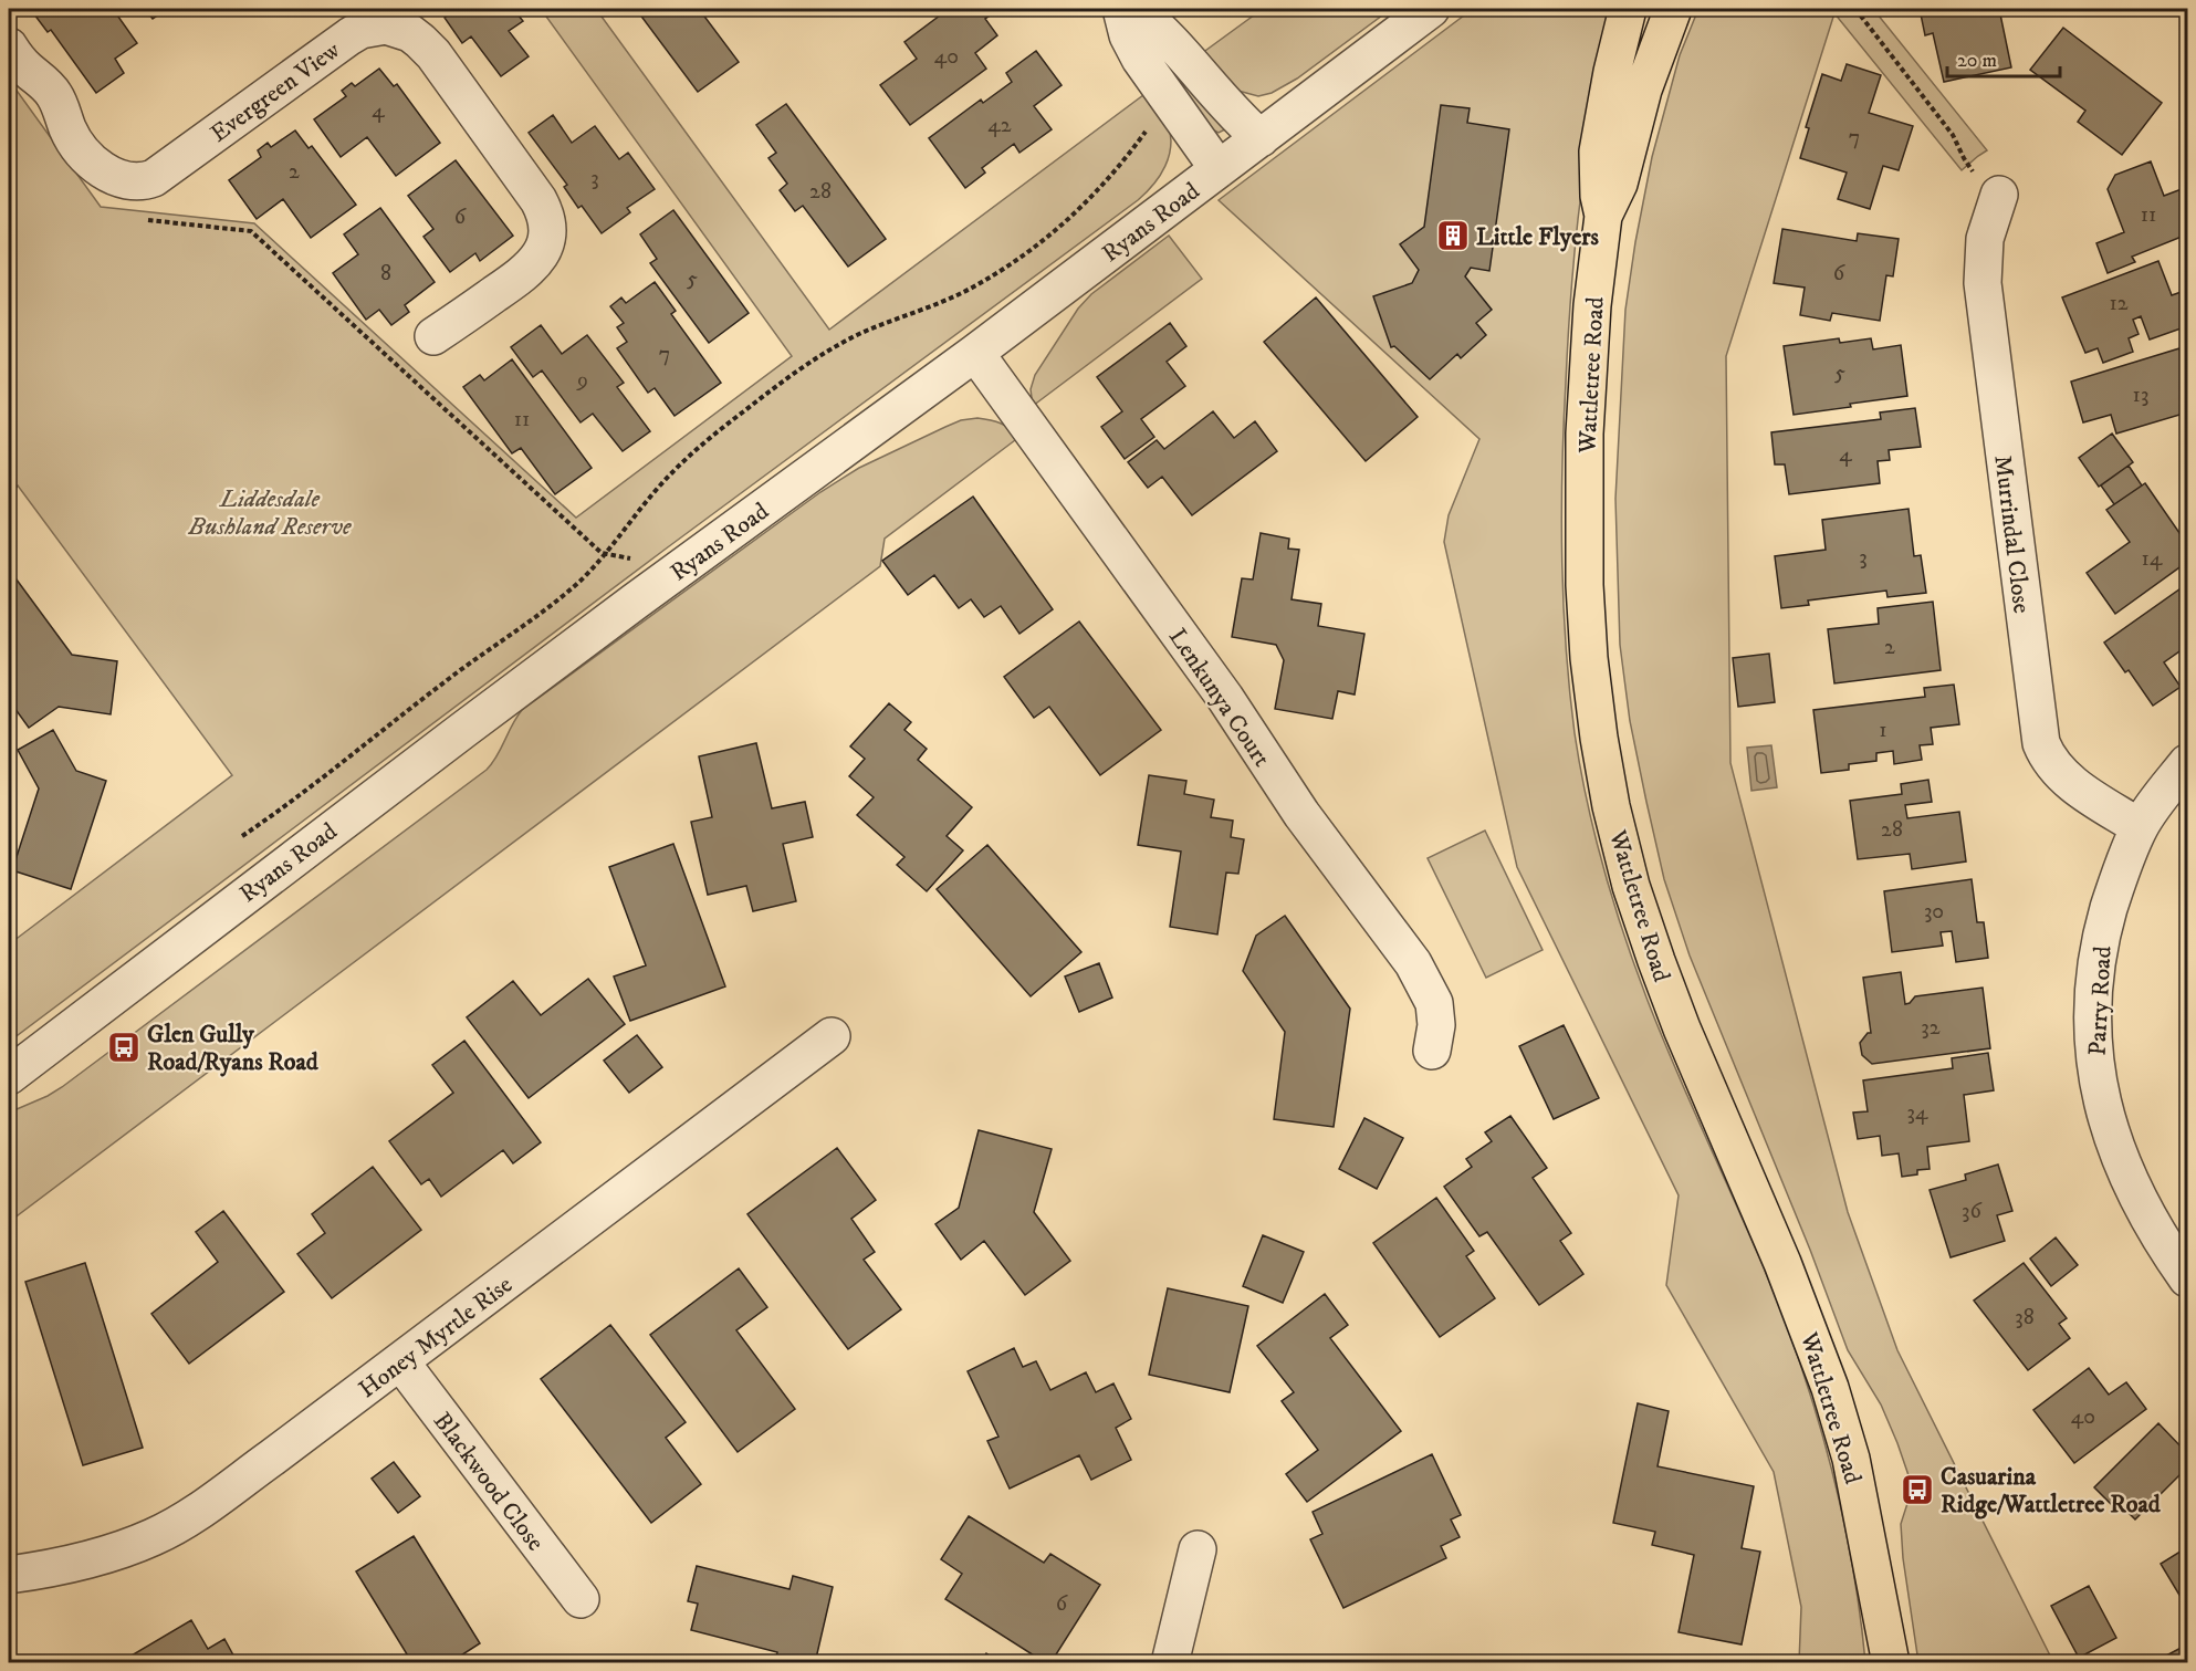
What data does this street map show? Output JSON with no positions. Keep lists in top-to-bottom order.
{
  "streets": {
    "main road": ["Wattletree Road"],
    "street": [
      "Evergreen View",
      "Ryans Road",
      "Murrindal Close",
      "Lenkunya Court",
      "Parry Road",
      "Honey Myrtle Rise",
      "Blackwood Close"
    ]
  },
  "crossings": [
    ["Ryans Road", "Lenkunya Court"],
    ["Murrindal Close", "Parry Road"],
    ["Honey Myrtle Rise", "Blackwood Close"]
  ],
  "parks": ["Liddesdale Bushland Reserve"],
  "places": {
    "building": ["Little Flyers"],
    "bus stop": ["Glen Gully Road/Ryans Road", "Casuarina Ridge/Wattletree Road"]
  },
  "house_numbers": [
    "40",
    "4",
    "42",
    "7",
    "2",
    "3",
    "28",
    "11",
    "6",
    "8",
    "6",
    "5",
    "12",
    "7",
    "5",
    "9",
    "13",
    "11",
    "4",
    "3",
    "14",
    "2",
    "1",
    "28",
    "30",
    "32",
    "34",
    "36",
    "38",
    "40",
    "6"
  ],
  "scale_bar": "20 m"
}
